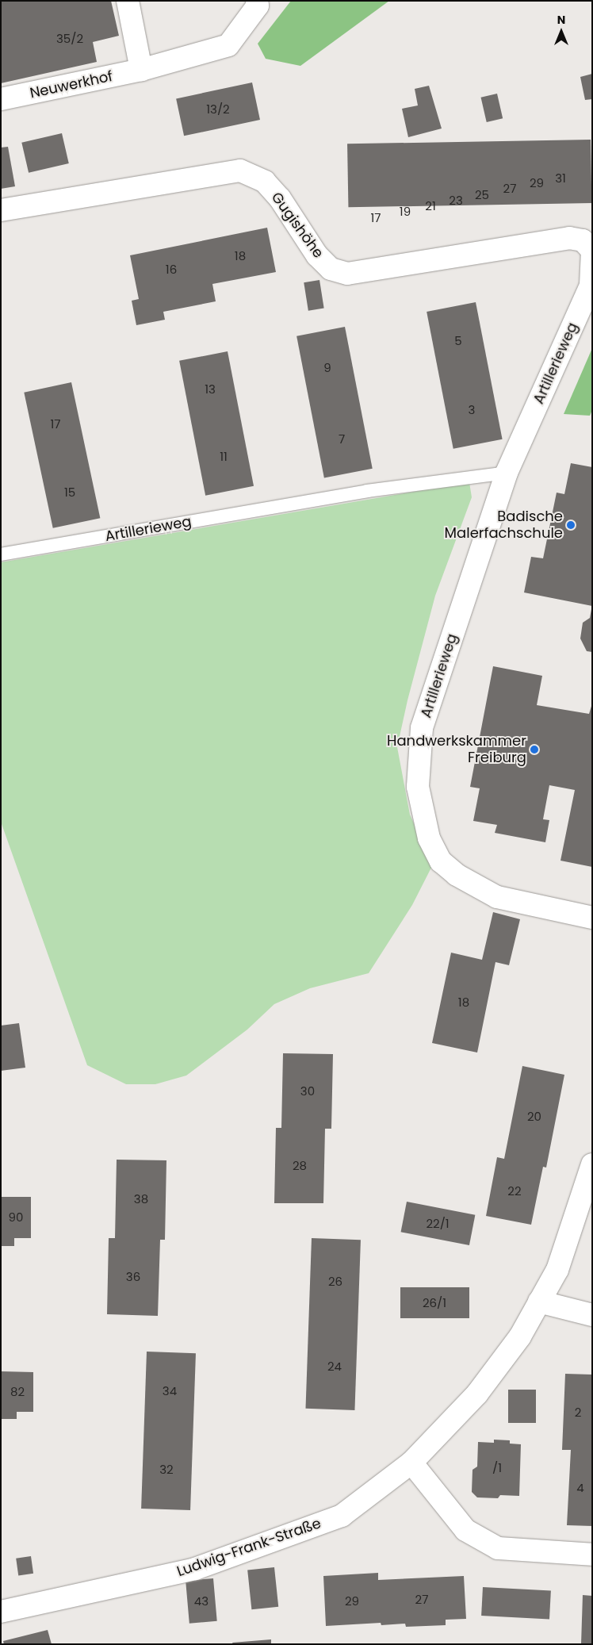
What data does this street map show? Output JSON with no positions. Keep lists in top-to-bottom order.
{
  "streets": {
    "street": [
      "Neuwerkhof",
      "Gugishöhe",
      "Artillerieweg",
      "Ludwig-Frank-Straße"
    ]
  },
  "crossings": [
    ["Gugishöhe", "Artillerieweg"]
  ],
  "places": ["Badische Malerfachschule", "Handwerkskammer Freiburg"],
  "house_numbers": [
    "35/2",
    "13/2",
    "31",
    "29",
    "27",
    "25",
    "23",
    "21",
    "19",
    "17",
    "18",
    "16",
    "5",
    "9",
    "13",
    "3",
    "17",
    "7",
    "11",
    "15",
    "18",
    "30",
    "20",
    "28",
    "22",
    "38",
    "90",
    "22/1",
    "36",
    "26",
    "26/1",
    "24",
    "34",
    "82",
    "2",
    "/1",
    "32",
    "4",
    "27",
    "43",
    "29"
  ],
  "north": "top"
}
